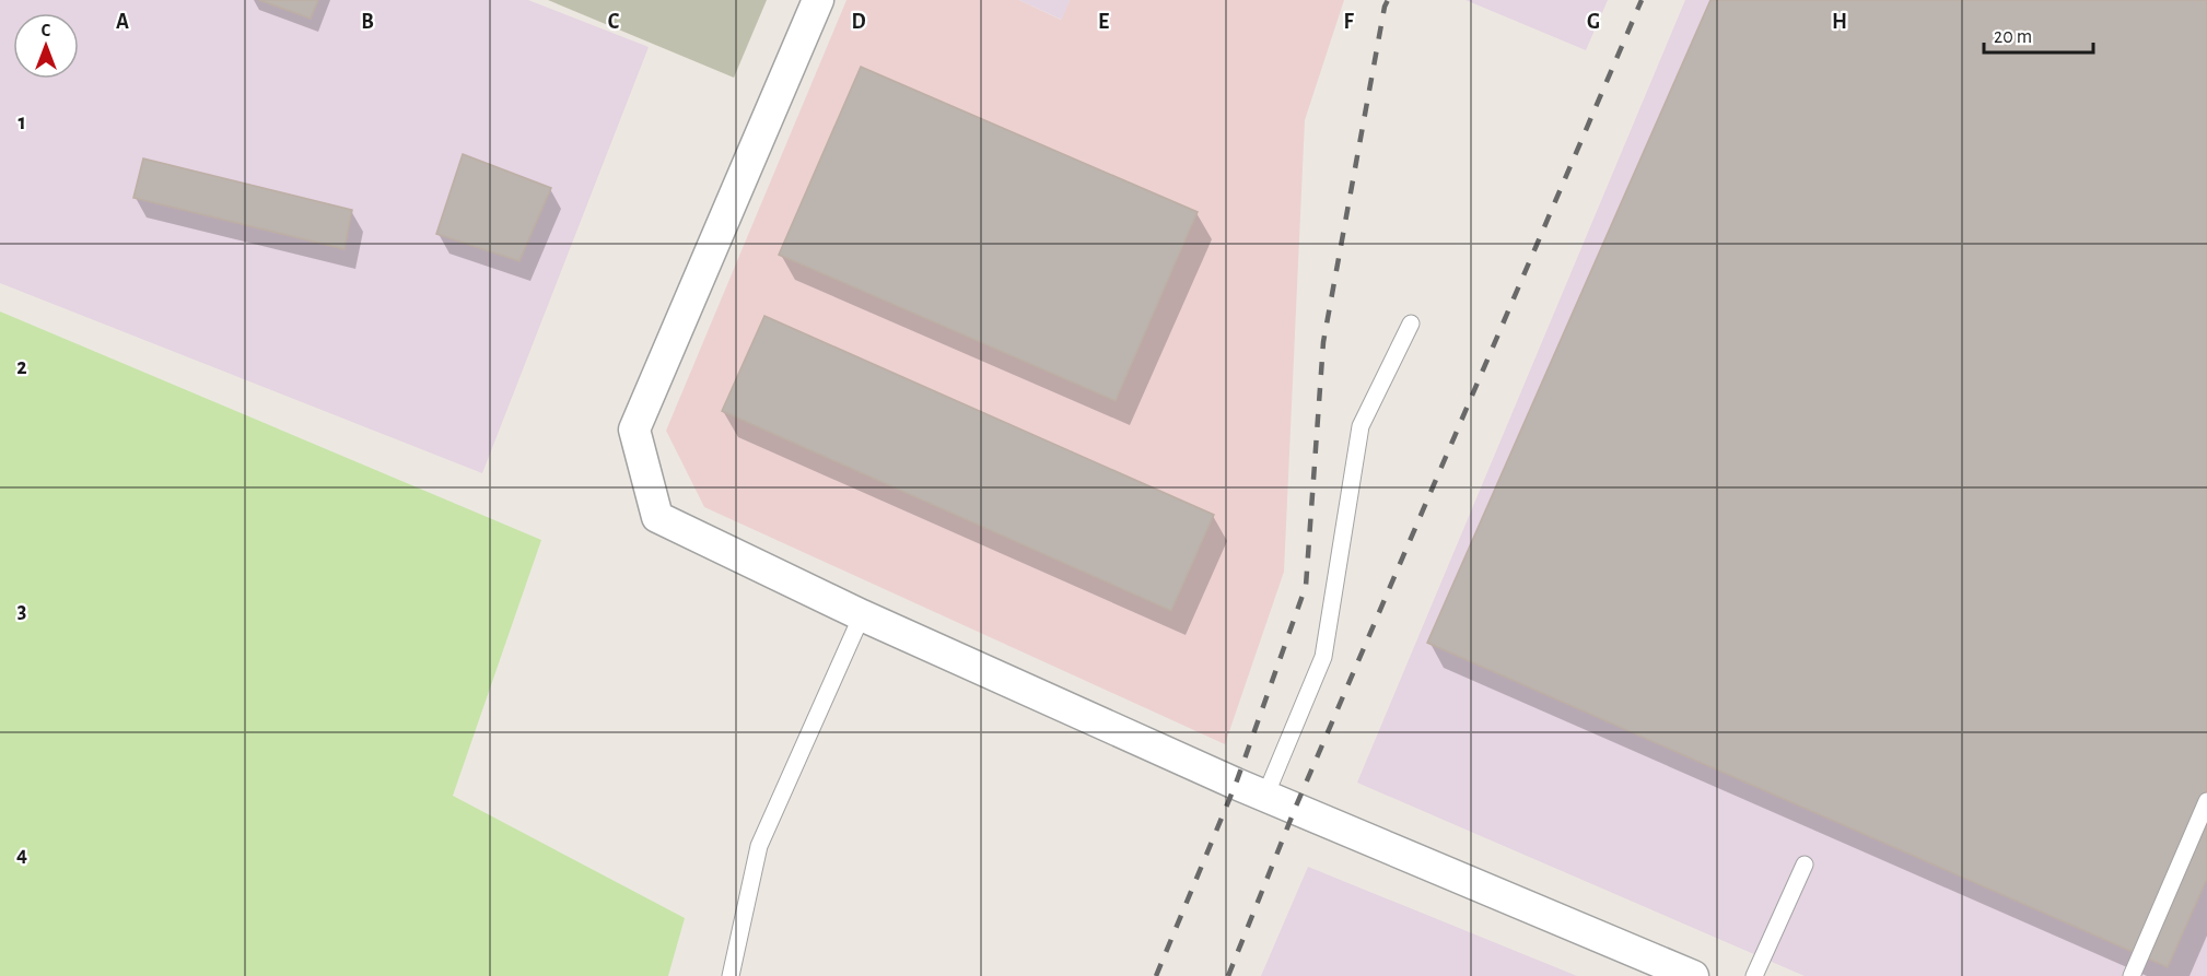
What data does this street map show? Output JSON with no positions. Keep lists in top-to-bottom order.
{
  "scale_bar": "20 m",
  "north": "top",
  "grid": {
    "columns": [
      "A",
      "B",
      "C",
      "D",
      "E",
      "F",
      "G",
      "H"
    ],
    "rows": [
      "1",
      "2",
      "3",
      "4"
    ]
  }
}
